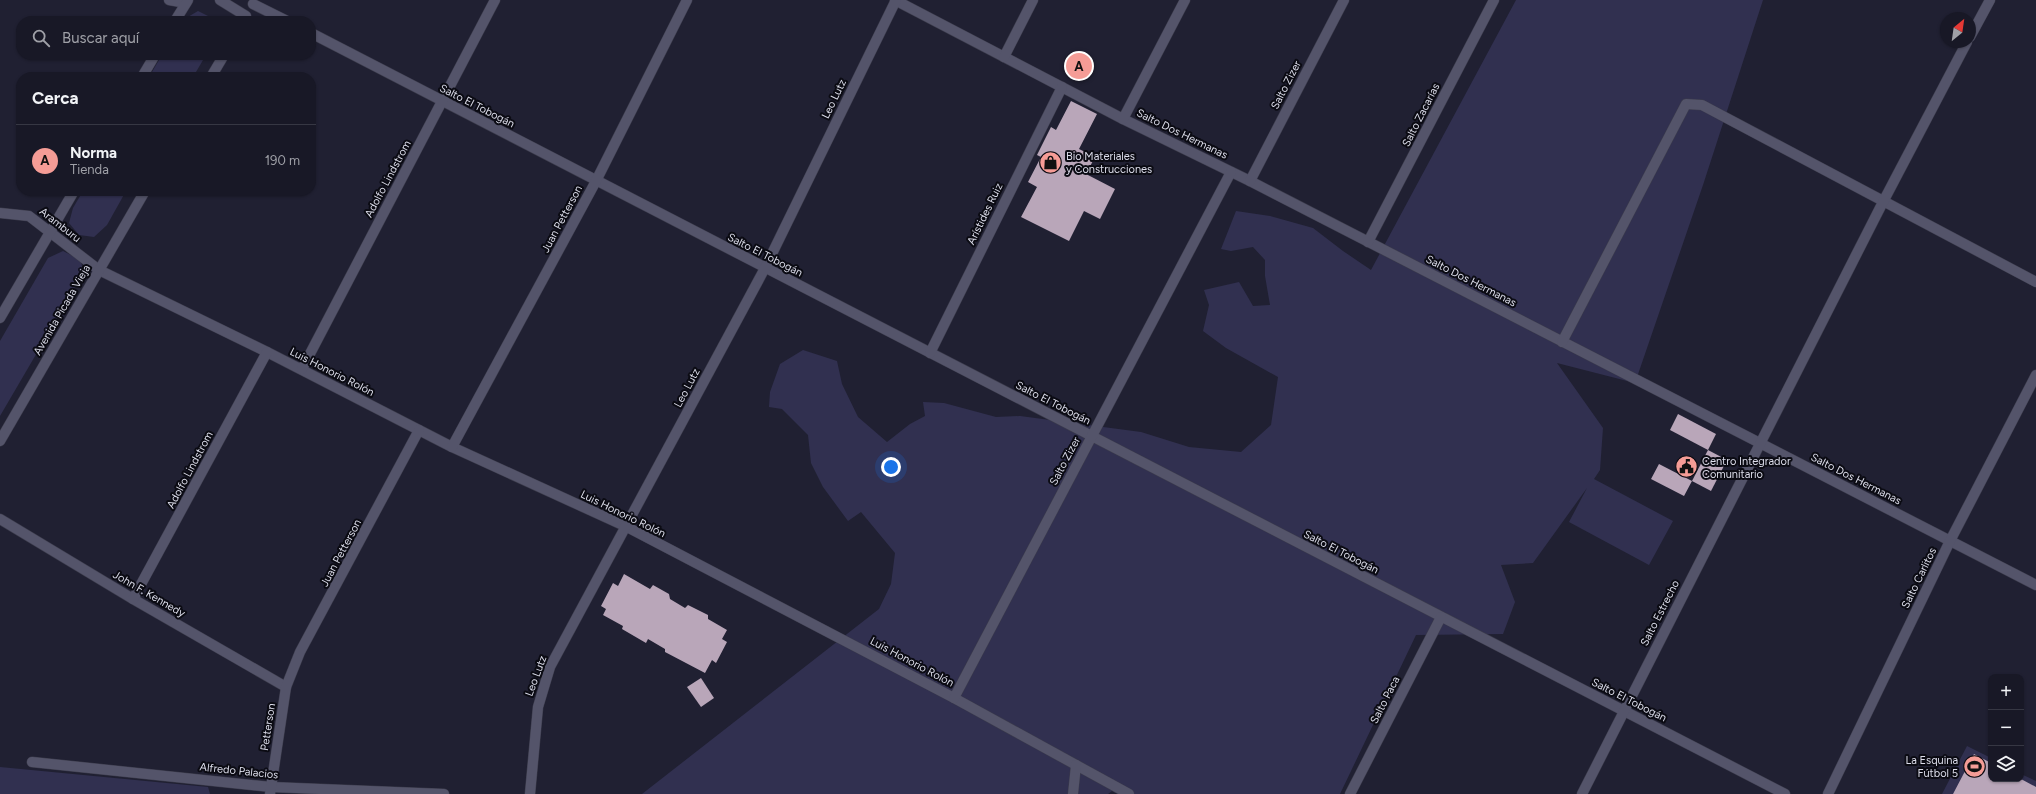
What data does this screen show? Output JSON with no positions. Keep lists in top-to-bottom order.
{
  "streets": {
    "street": [
      "Salto Zizer",
      "Leo Lutz",
      "Salto El Tobogán",
      "Salto Zacarías",
      "Salto Dos Hermanas",
      "Adolfo Lindstrom",
      "Arístides Ruiz",
      "Juan Petterson",
      "Aramburu",
      "Avenida Picada Vieja",
      "Luis Honorio Rolón",
      "Salto Carlitos",
      "John F. Kennedy",
      "Salto Estrecho",
      "Salto Paca",
      "Petterson",
      "Alfredo Palacios"
    ]
  },
  "crossings": [
    ["Salto Zizer", "Salto El Tobogán"],
    ["Salto Zizer", "Salto Dos Hermanas"],
    ["Salto Zizer", "Luis Honorio Rolón"],
    ["Leo Lutz", "Salto El Tobogán"],
    ["Leo Lutz", "Salto Dos Hermanas"],
    ["Leo Lutz", "Luis Honorio Rolón"],
    ["Salto El Tobogán", "Adolfo Lindstrom"],
    ["Salto El Tobogán", "Arístides Ruiz"],
    ["Salto El Tobogán", "Juan Petterson"],
    ["Salto El Tobogán", "Salto Estrecho"],
    ["Salto El Tobogán", "Salto Paca"],
    ["Salto Zacarías", "Salto Dos Hermanas"],
    ["Salto Dos Hermanas", "Arístides Ruiz"],
    ["Salto Dos Hermanas", "Salto Carlitos"],
    ["Salto Dos Hermanas", "Salto Estrecho"],
    ["Adolfo Lindstrom", "Luis Honorio Rolón"],
    ["Adolfo Lindstrom", "John F. Kennedy"],
    ["Juan Petterson", "Luis Honorio Rolón"],
    ["Juan Petterson", "John F. Kennedy"],
    ["Juan Petterson", "Petterson"],
    ["Aramburu", "Avenida Picada Vieja"],
    ["Aramburu", "Luis Honorio Rolón"],
    ["Avenida Picada Vieja", "Luis Honorio Rolón"],
    ["John F. Kennedy", "Petterson"],
    ["Petterson", "Alfredo Palacios"]
  ],
  "places": {
    "shop": ["Bio Materiales y Construcciones"],
    "public building": ["Centro Integrador Comunitario"],
    "sports": ["La Esquina Fútbol 5"]
  },
  "north": "top right",
  "page": {
    "search": "Buscar aquí",
    "pins": "A",
    "heading": "Cerca",
    "list": [
      {
        "mark": "A",
        "name": "Norma",
        "note": "Tienda",
        "value": "190 m"
      }
    ],
    "map_buttons": ["+", "−"]
  }
}
